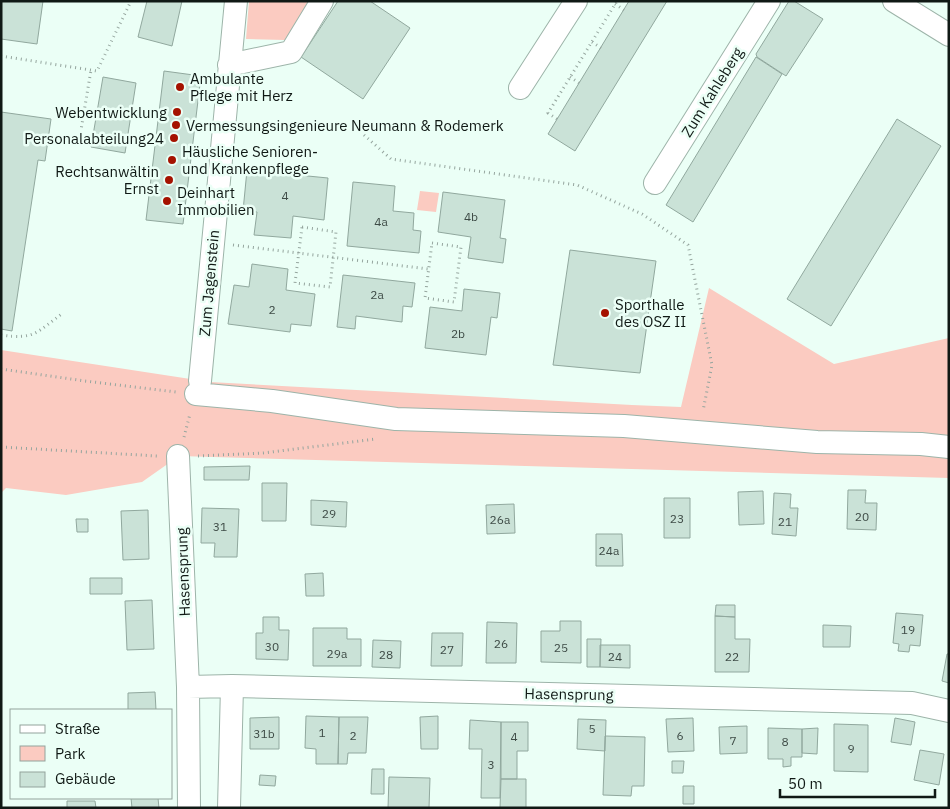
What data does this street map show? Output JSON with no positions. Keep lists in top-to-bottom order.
{
  "streets": {
    "street": ["Zum Kahleberg", "Zum Jagenstein", "Hasensprung"]
  },
  "places": [
    "Ambulante Pflege mit Herz",
    "Webentwicklung",
    "Vermessungsingenieure Neumann & Rodemerk",
    "Personalabteilung24",
    "Häusliche Senioren- und Krankenpflege",
    "Rechtsanwältin Ernst",
    "Deinhart Immobilien",
    "Sporthalle des OSZ II"
  ],
  "house_numbers": [
    "4",
    "4b",
    "4a",
    "2a",
    "2",
    "2b",
    "29",
    "20",
    "23",
    "26a",
    "21",
    "31",
    "24a",
    "19",
    "26",
    "30",
    "25",
    "27",
    "29a",
    "28",
    "24",
    "22",
    "5",
    "1",
    "31b",
    "2",
    "6",
    "4",
    "7",
    "8",
    "9",
    "3"
  ],
  "legend": ["Straße", "Park", "Gebäude"],
  "scale_bar": "50 m"
}
